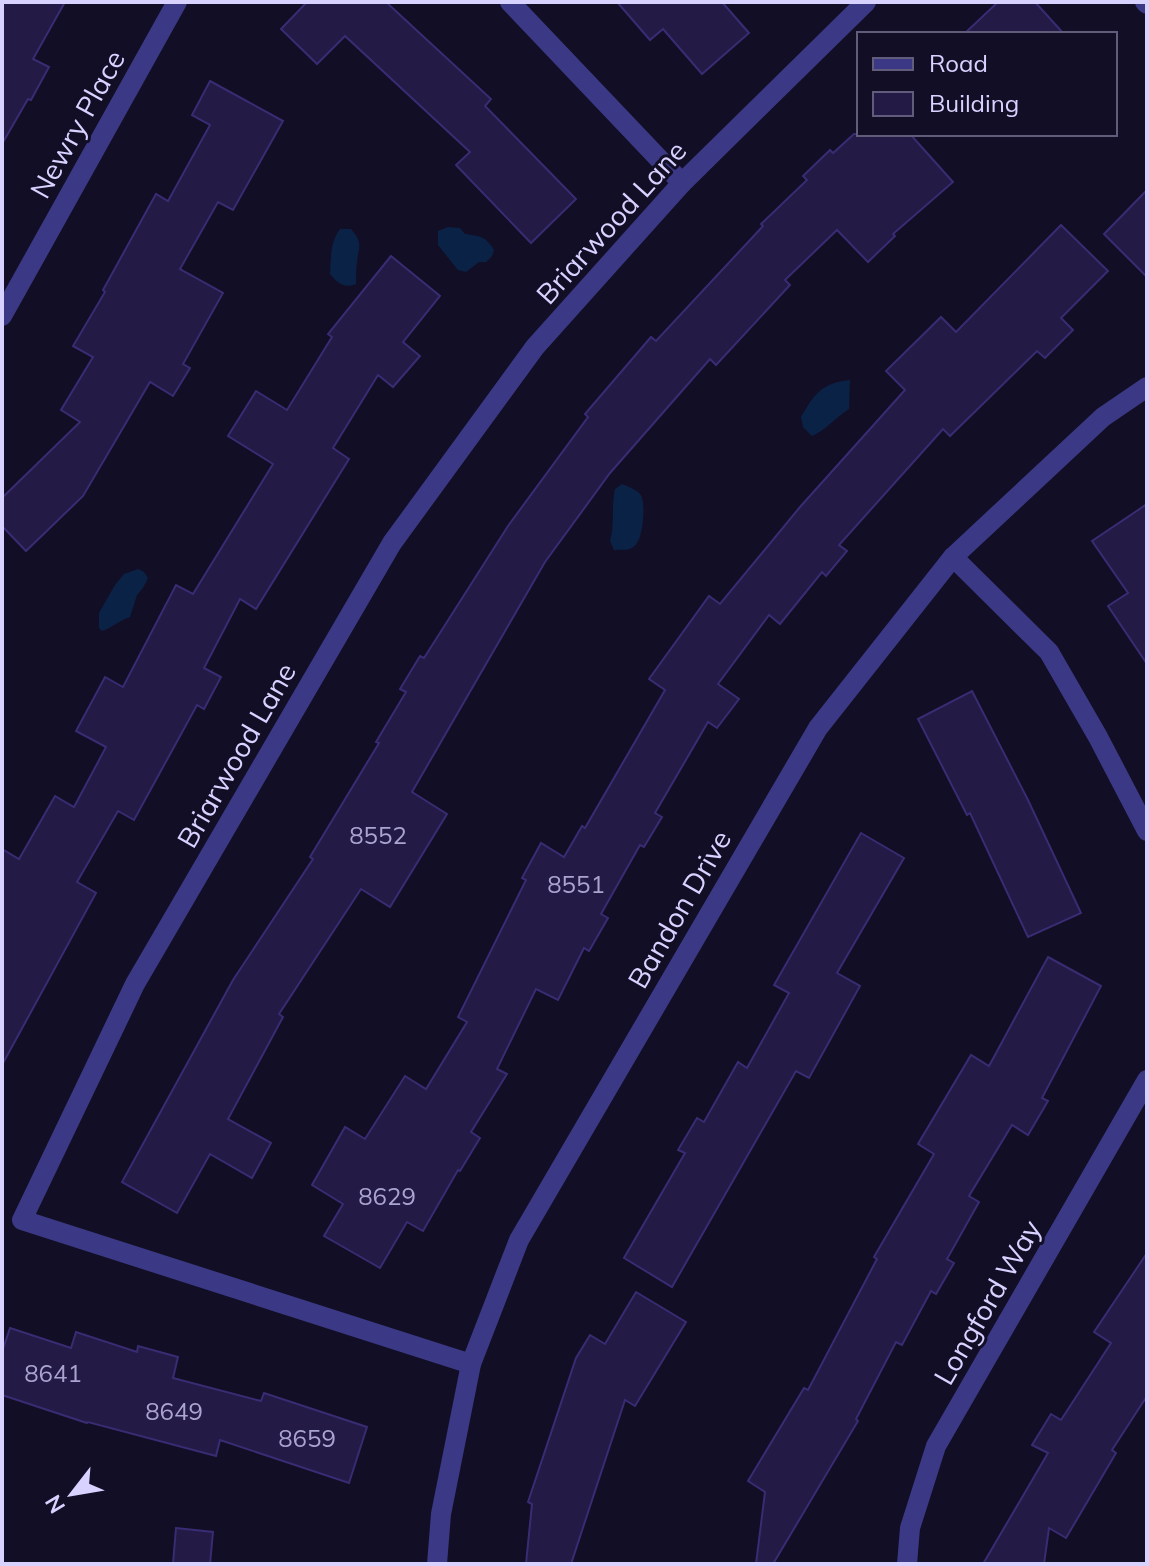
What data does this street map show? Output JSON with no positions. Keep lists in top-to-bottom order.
{
  "streets": {
    "street": [
      "Newry Place",
      "Briarwood Lane",
      "Bandon Drive",
      "Longford Way"
    ]
  },
  "crossings": [
    ["Briarwood Lane", "Bandon Drive"]
  ],
  "house_numbers": [
    "8552",
    "8551",
    "8629",
    "8641",
    "8649",
    "8659"
  ],
  "legend": ["Road", "Building"],
  "north": "bottom left"
}
